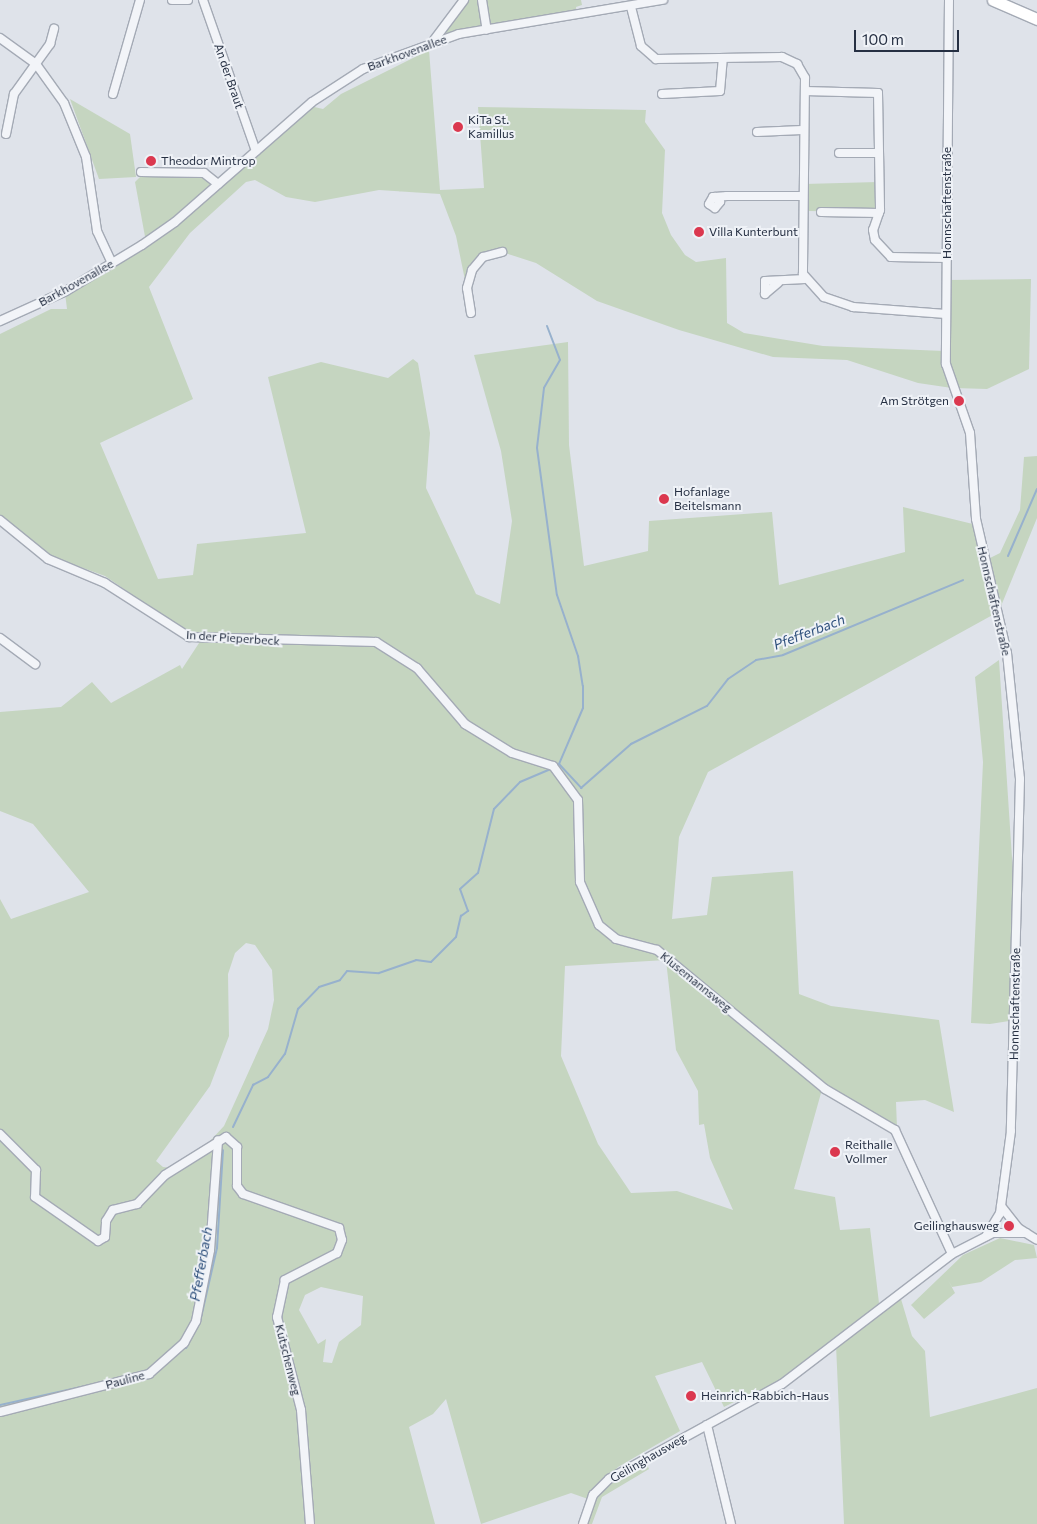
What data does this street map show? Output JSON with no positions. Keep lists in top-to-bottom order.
{
  "streets": {
    "street": [
      "Barkhovenallee",
      "An der Braut",
      "Honnschaftenstraße",
      "In der Pieperbeck",
      "Klusemannsweg",
      "Kutschenweg",
      "Pauline",
      "Geilinghausweg"
    ]
  },
  "crossings": [
    ["Barkhovenallee", "An der Braut"],
    ["Honnschaftenstraße", "Geilinghausweg"],
    ["In der Pieperbeck", "Klusemannsweg"],
    ["Klusemannsweg", "Geilinghausweg"],
    ["Kutschenweg", "Pauline"]
  ],
  "water": ["Pfefferbach"],
  "places": [
    "KiTa St. Kamillus",
    "Theodor Mintrop",
    "Villa Kunterbunt",
    "Am Strötgen",
    "Hofanlage Beitelsmann",
    "Reithalle Vollmer",
    "Geilinghausweg",
    "Heinrich-Rabbich-Haus"
  ],
  "scale_bar": "100 m"
}
